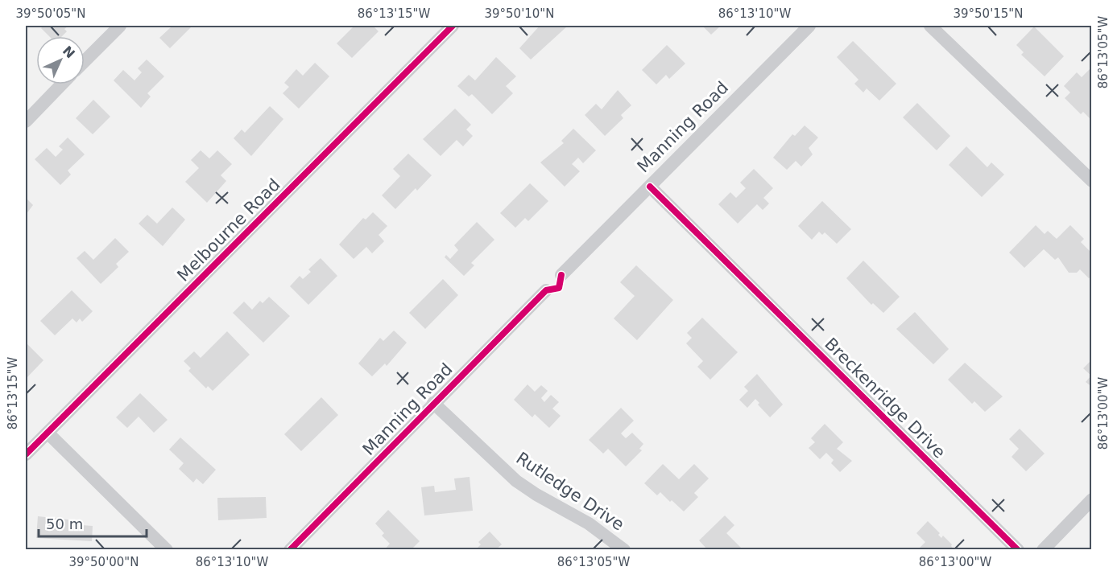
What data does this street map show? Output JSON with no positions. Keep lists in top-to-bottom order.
{
  "streets": {
    "street": [
      "Manning Road",
      "Melbourne Road",
      "Breckenridge Drive",
      "Rutledge Drive"
    ]
  },
  "crossings": [
    ["Manning Road", "Breckenridge Drive"],
    ["Manning Road", "Rutledge Drive"]
  ],
  "scale_bar": "50 m",
  "north": "top right",
  "coordinates": [
    "39°50'05\"N",
    "86°13'15\"W",
    "39°50'10\"N",
    "86°13'10\"W",
    "39°50'15\"N",
    "86°13'05\"W",
    "86°13'00\"W",
    "39°50'00\"N"
  ]
}
